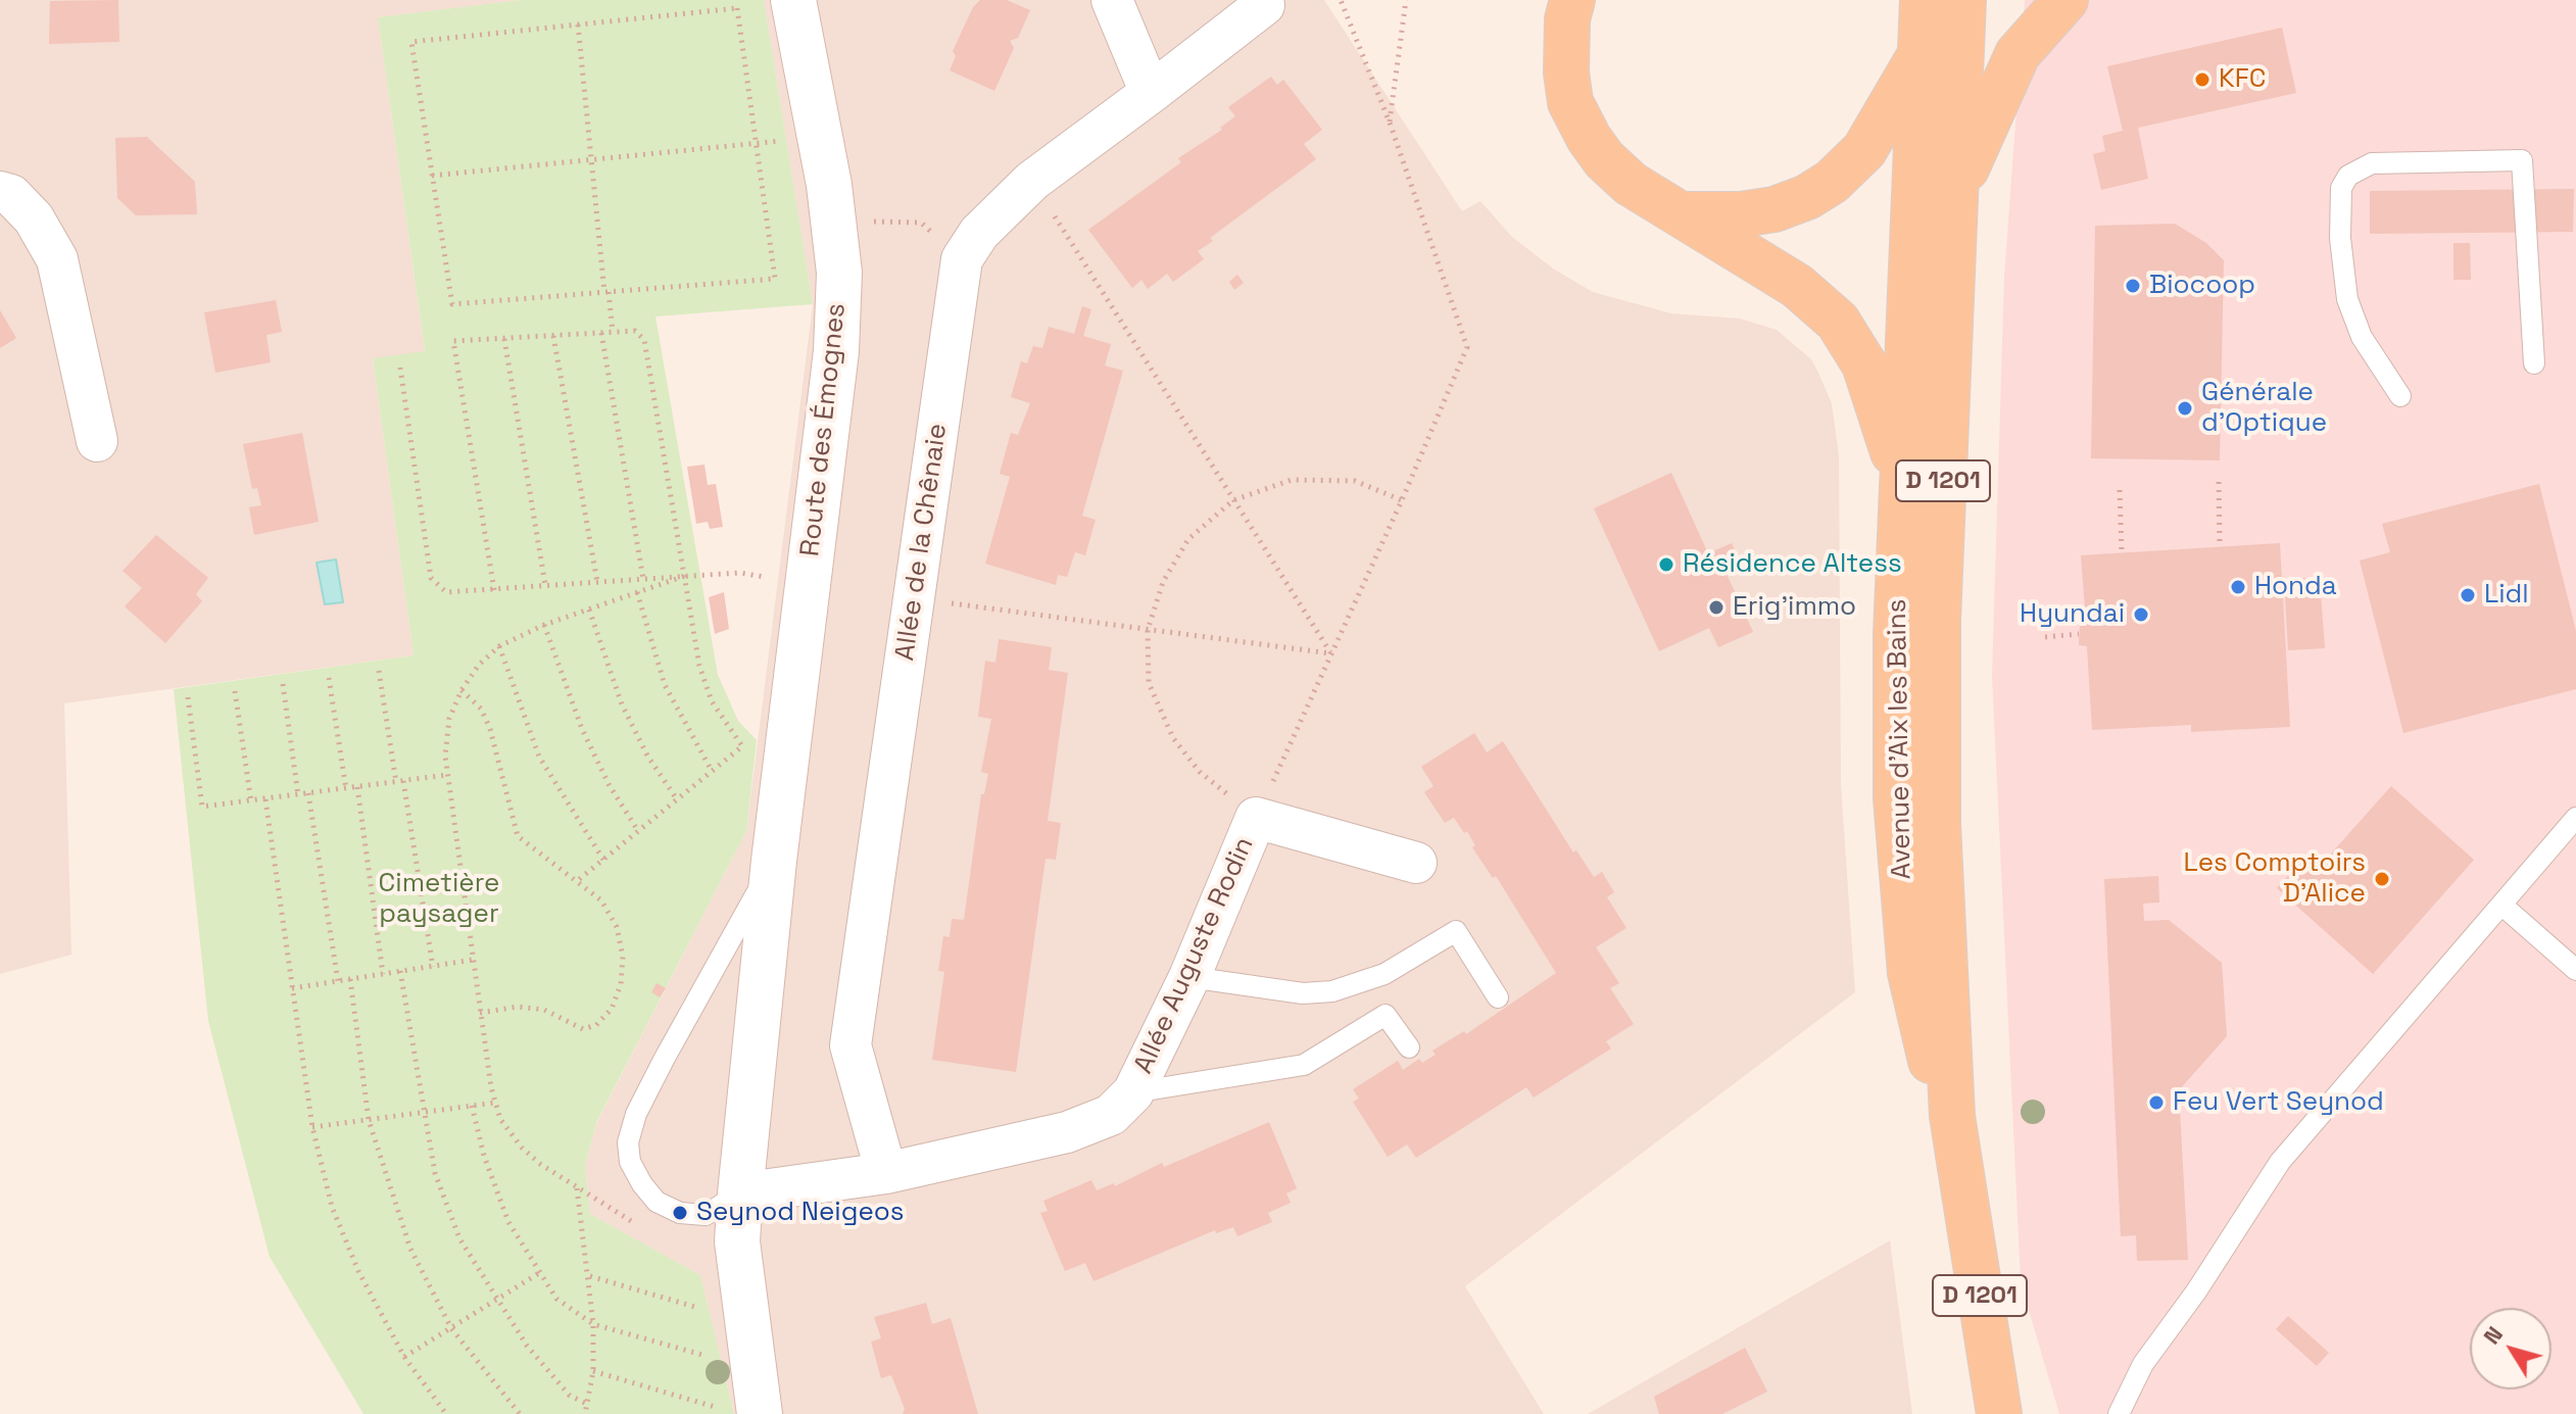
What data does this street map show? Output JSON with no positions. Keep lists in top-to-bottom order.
{
  "streets": {
    "main road": ["D 1201", "Avenue d'Aix les Bains"],
    "street": ["Route des Émognes", "Allée de la Chênaie", "Allée Auguste Rodin"]
  },
  "crossings": [
    ["Route des Émognes", "Allée Auguste Rodin"],
    ["Allée de la Chênaie", "Allée Auguste Rodin"]
  ],
  "parks": ["Cimetière paysager"],
  "places": [
    "KFC",
    "Biocoop",
    "Générale d'Optique",
    "Résidence Altess",
    "Honda",
    "Lidl",
    "Erig'immo",
    "Hyundai",
    "Les Comptoirs D'Alice",
    "Feu Vert Seynod",
    "Seynod Neigeos"
  ],
  "north": "top left"
}
